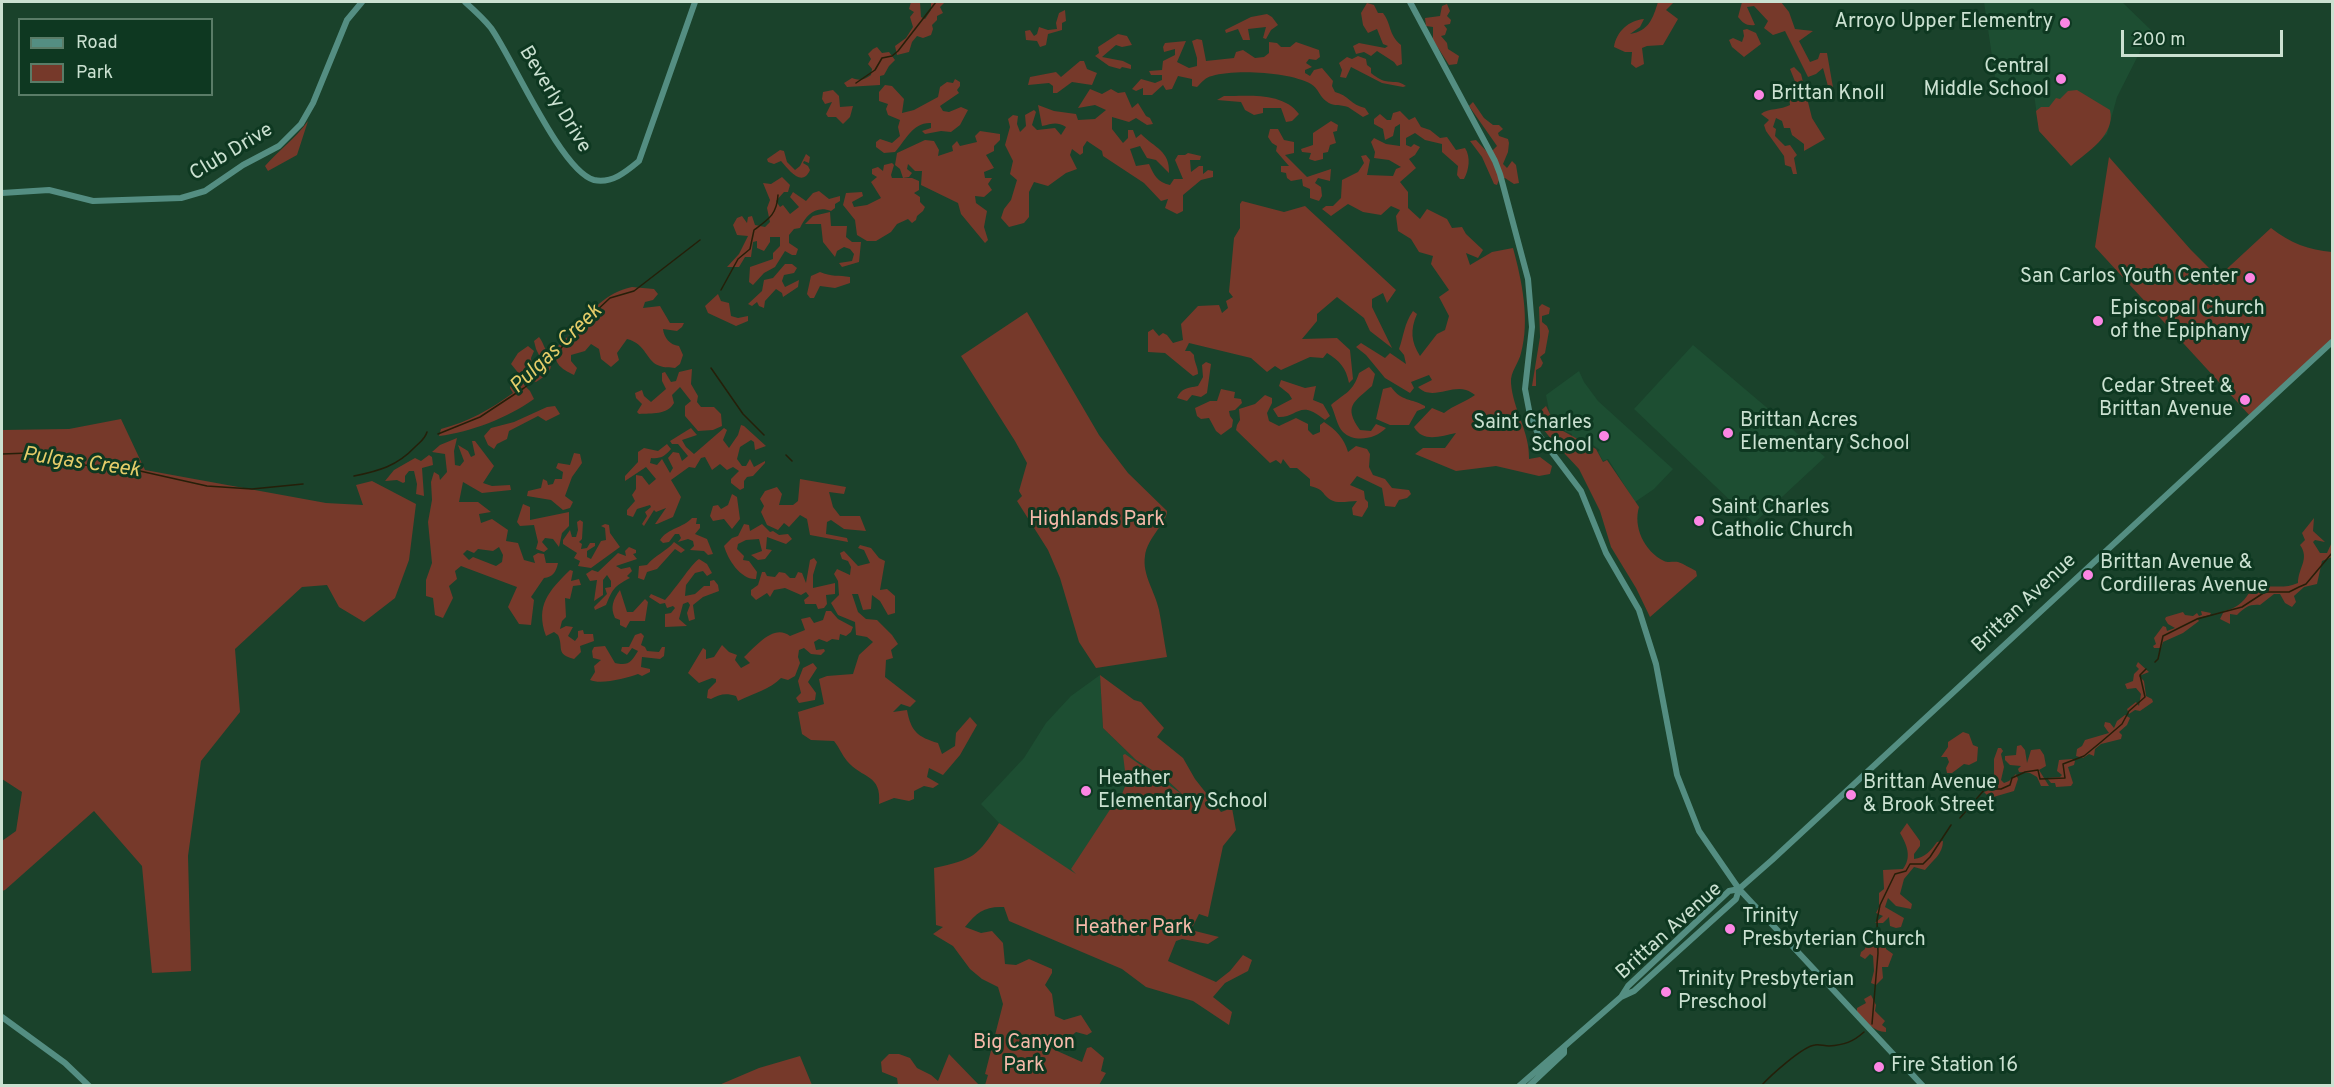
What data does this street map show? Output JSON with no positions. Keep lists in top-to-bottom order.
{
  "streets": {
    "main road": ["Beverly Drive", "Club Drive", "Brittan Avenue"]
  },
  "water": ["Pulgas Creek"],
  "parks": ["Highlands Park", "Heather Park", "Big Canyon Park"],
  "places": [
    "Arroyo Upper Elementry",
    "Central Middle School",
    "Brittan Knoll",
    "San Carlos Youth Center",
    "Episcopal Church of the Epiphany",
    "Cedar Street & Brittan Avenue",
    "Brittan Acres Elementary School",
    "Saint Charles School",
    "Saint Charles Catholic Church",
    "Brittan Avenue & Cordilleras Avenue",
    "Heather Elementary School",
    "Brittan Avenue & Brook Street",
    "Trinity Presbyterian Church",
    "Trinity Presbyterian Preschool",
    "Fire Station 16"
  ],
  "legend": ["Road", "Park"],
  "scale_bar": "200 m"
}
